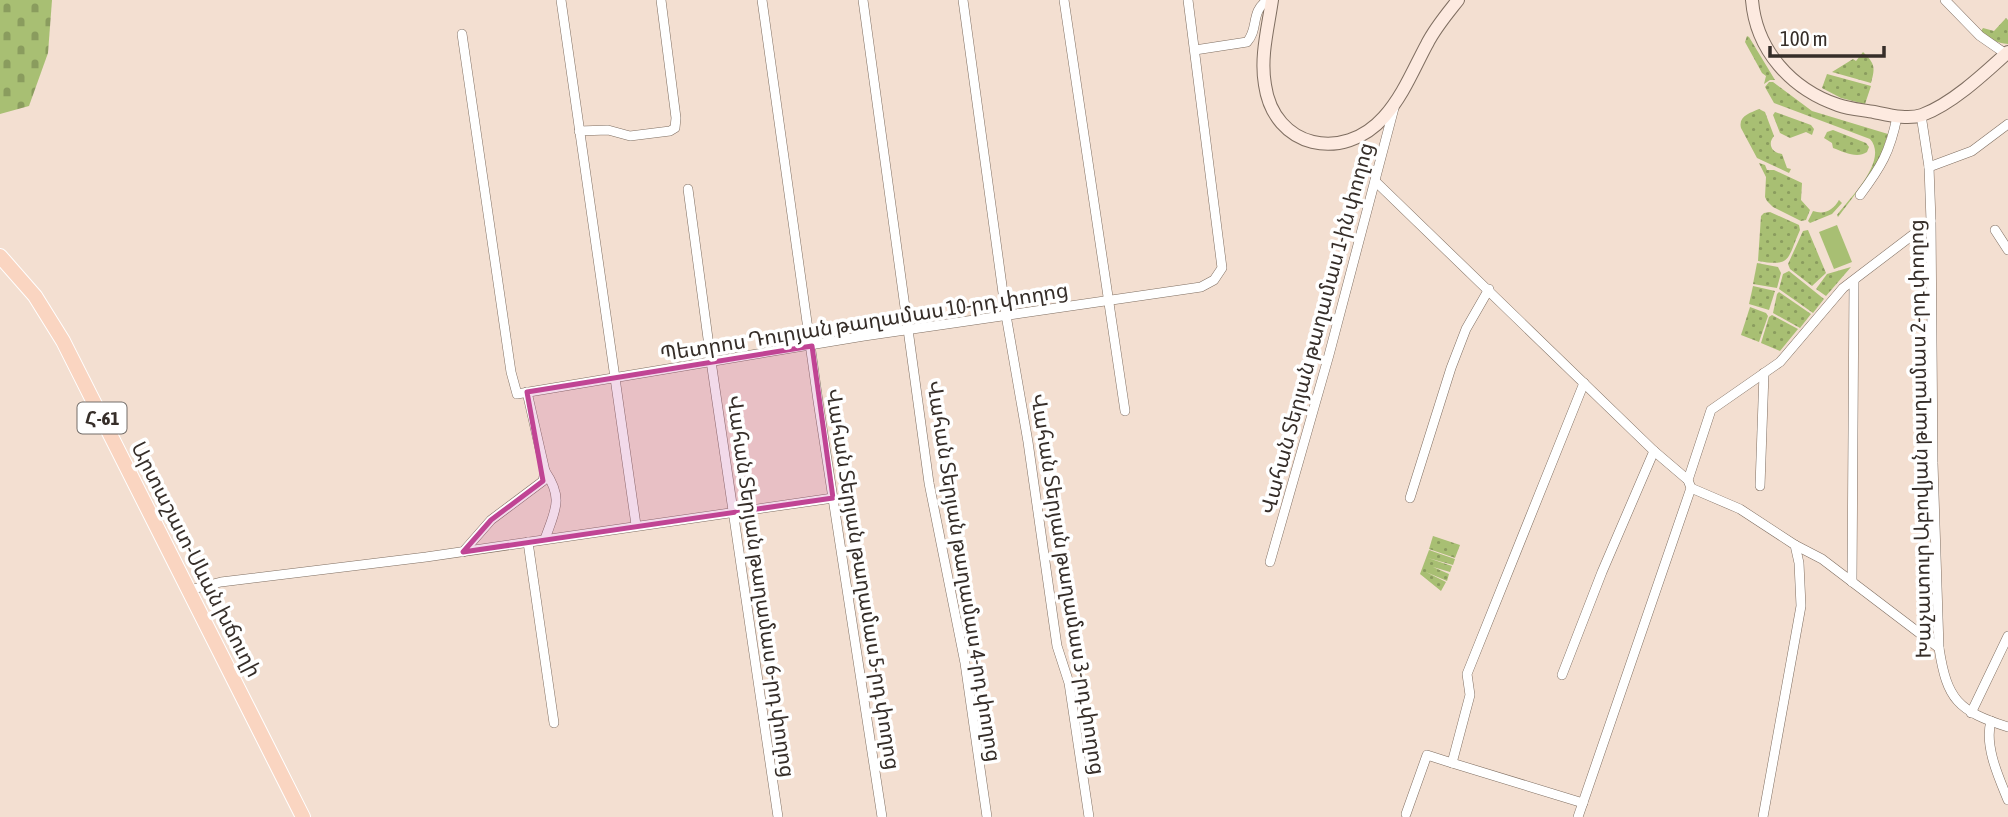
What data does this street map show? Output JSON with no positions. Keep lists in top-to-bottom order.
{
  "streets": {
    "main road": ["Հ-61", "Արտաշատ-Սևան խճուղի"],
    "street": [
      "Պետրոս Դուրյան թաղամաս 10-րդ փողոց",
      "Վահան Տերյան թաղամաս 1-ին փողոց",
      "Խաչատուր Աբովյան թաղամաս 2-րդ փողոց",
      "Վահան Տերյան թաղամաս 4-րդ փողոց",
      "Վահան Տերյան թաղամաս 5-րդ փողոց",
      "Վահան Տերյան թաղամաս 3-րդ փողոց",
      "Վահան Տերյան թաղամաս 6-րդ փողոց"
    ]
  },
  "crossings": [
    ["Պետրոս Դուրյան թաղամաս 10-րդ փողոց", "Վահան Տերյան թաղամաս 4-րդ փողոց"],
    ["Պետրոս Դուրյան թաղամաս 10-րդ փողոց", "Վահան Տերյան թաղամաս 5-րդ փողոց"],
    ["Պետրոս Դուրյան թաղամաս 10-րդ փողոց", "Վահան Տերյան թաղամաս 3-րդ փողոց"],
    ["Պետրոս Դուրյան թաղամաս 10-րդ փողոց", "Վահան Տերյան թաղամաս 6-րդ փողոց"]
  ],
  "scale_bar": "100 m"
}
